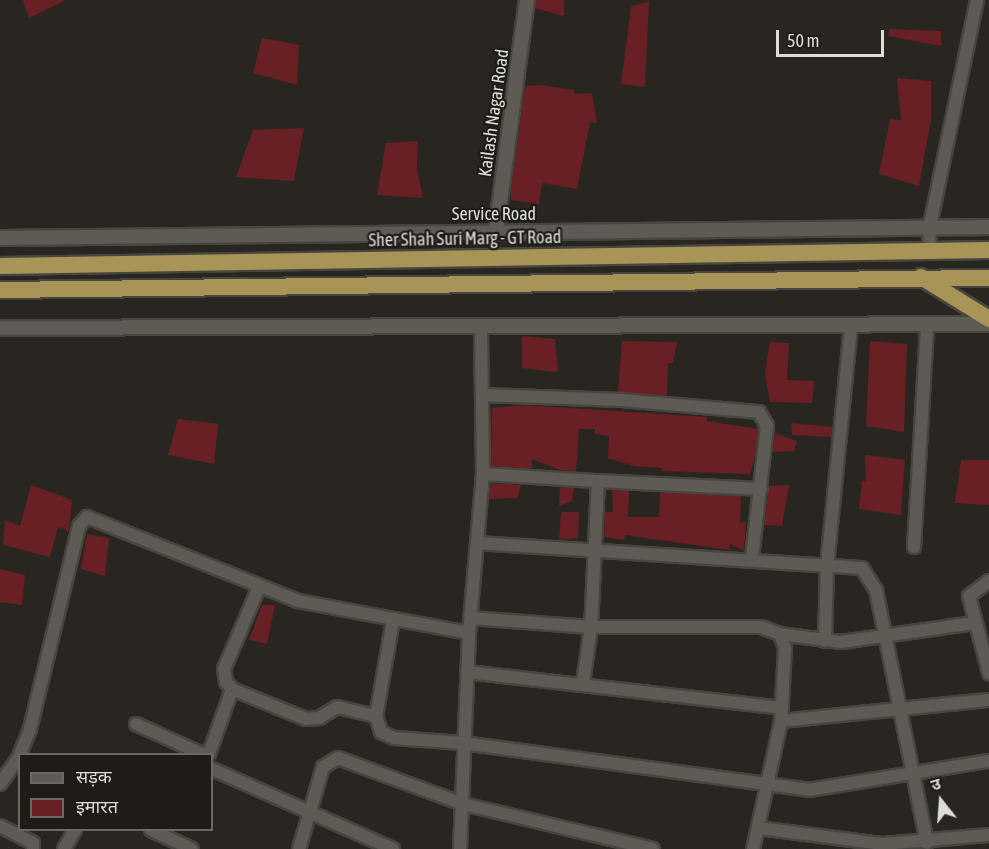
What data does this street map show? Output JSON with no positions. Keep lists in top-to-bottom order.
{
  "streets": {
    "highway": ["Sher Shah Suri Marg - GT Road"],
    "street": ["Kailash Nagar Road", "Service Road"]
  },
  "crossings": [
    ["Kailash Nagar Road", "Service Road"]
  ],
  "legend": ["सड़क", "इमारत"],
  "scale_bar": "50 m",
  "north": "top"
}
